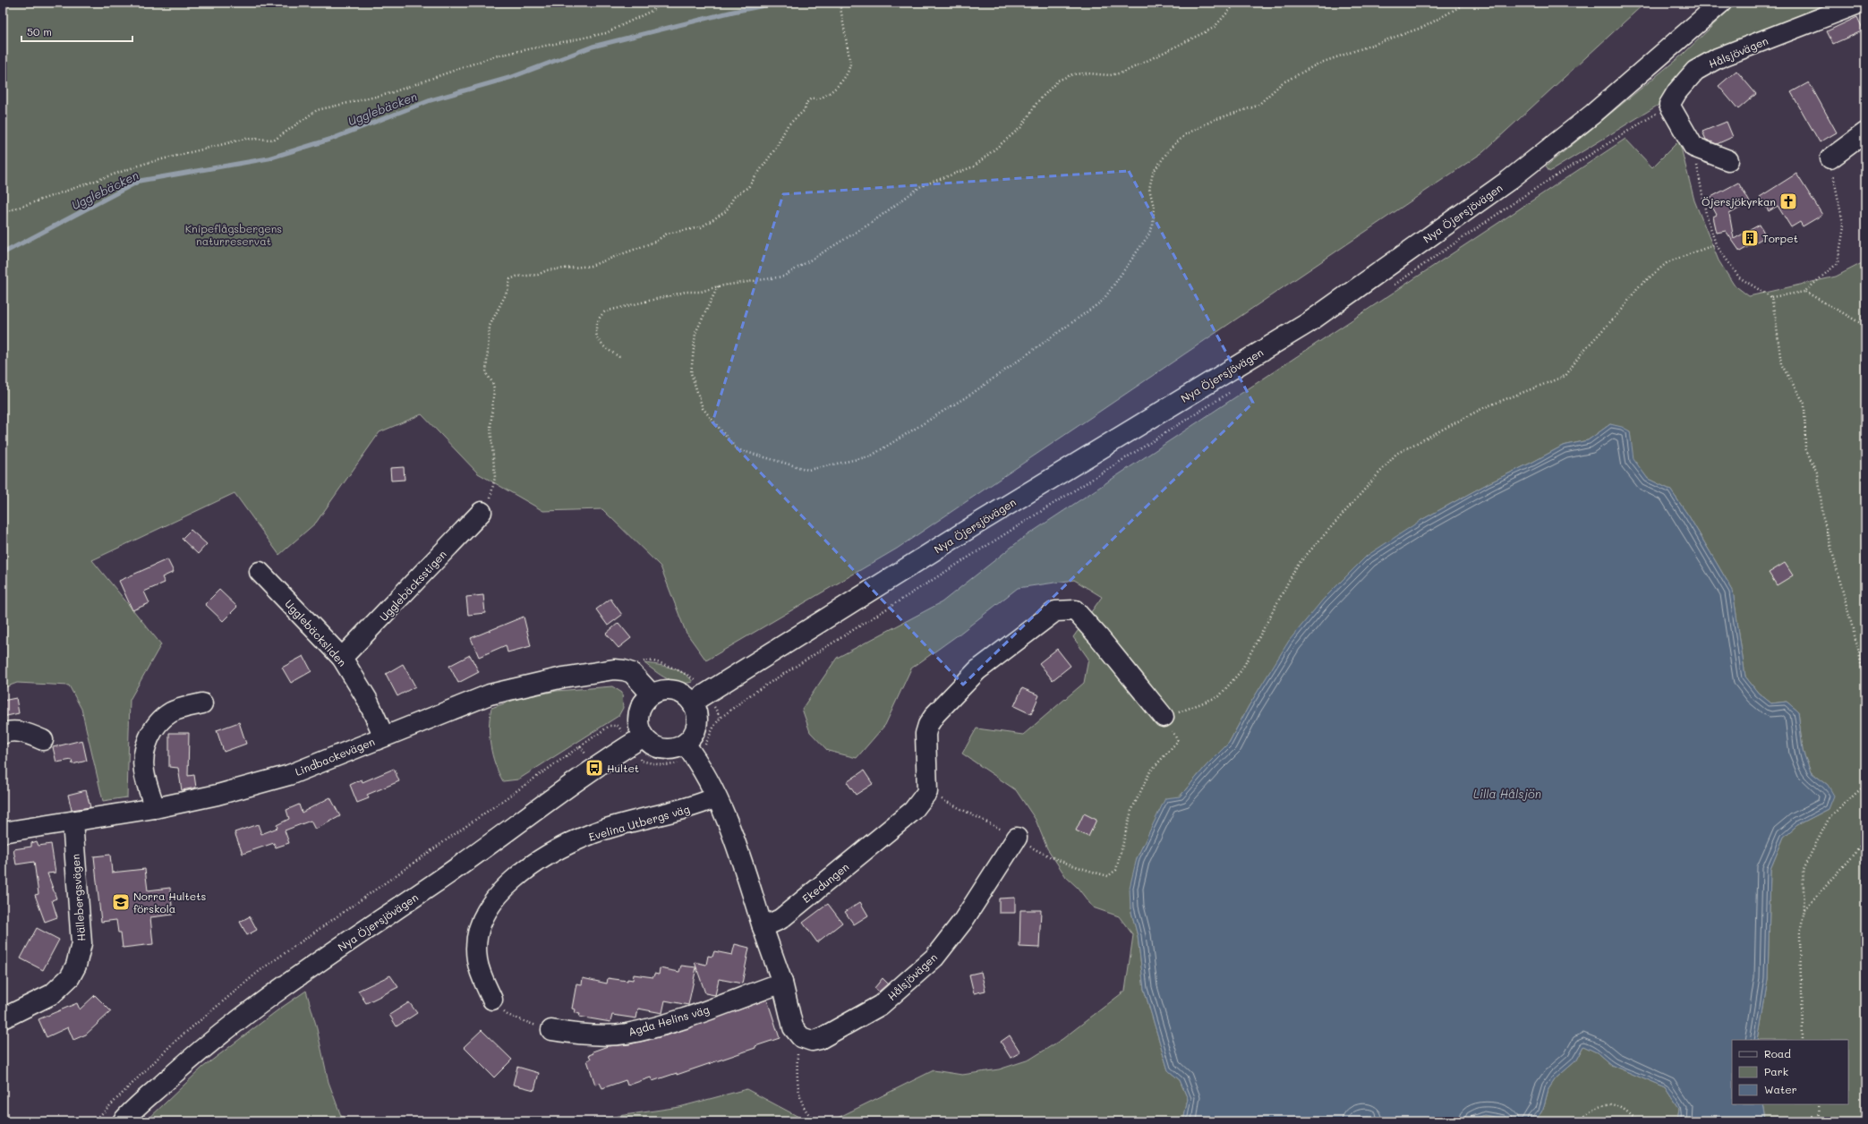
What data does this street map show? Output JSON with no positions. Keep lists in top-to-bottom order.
{
  "streets": {
    "street": [
      "Hålsjövägen",
      "Nya Öjersjövägen",
      "Ugglebäcksstigen",
      "Ugglebäcksliden",
      "Lindbackevägen",
      "Evelina Utbergs väg",
      "Ekedungen",
      "Hällebergsvägen",
      "Agda Helins väg"
    ]
  },
  "crossings": [
    ["Ugglebäcksstigen", "Ugglebäcksliden"],
    ["Ugglebäcksliden", "Lindbackevägen"],
    ["Lindbackevägen", "Hällebergsvägen"]
  ],
  "water": ["Ugglebäcken", "Lilla Hålsjön"],
  "parks": ["Knipeflågsbergens naturreservat"],
  "places": {
    "church": ["Öjersjökyrkan"],
    "building": ["Torpet"],
    "bus stop": ["Hultet"],
    "school or university": ["Norra Hultets förskola"]
  },
  "legend": ["Road", "Park", "Water"],
  "scale_bar": "50 m"
}
